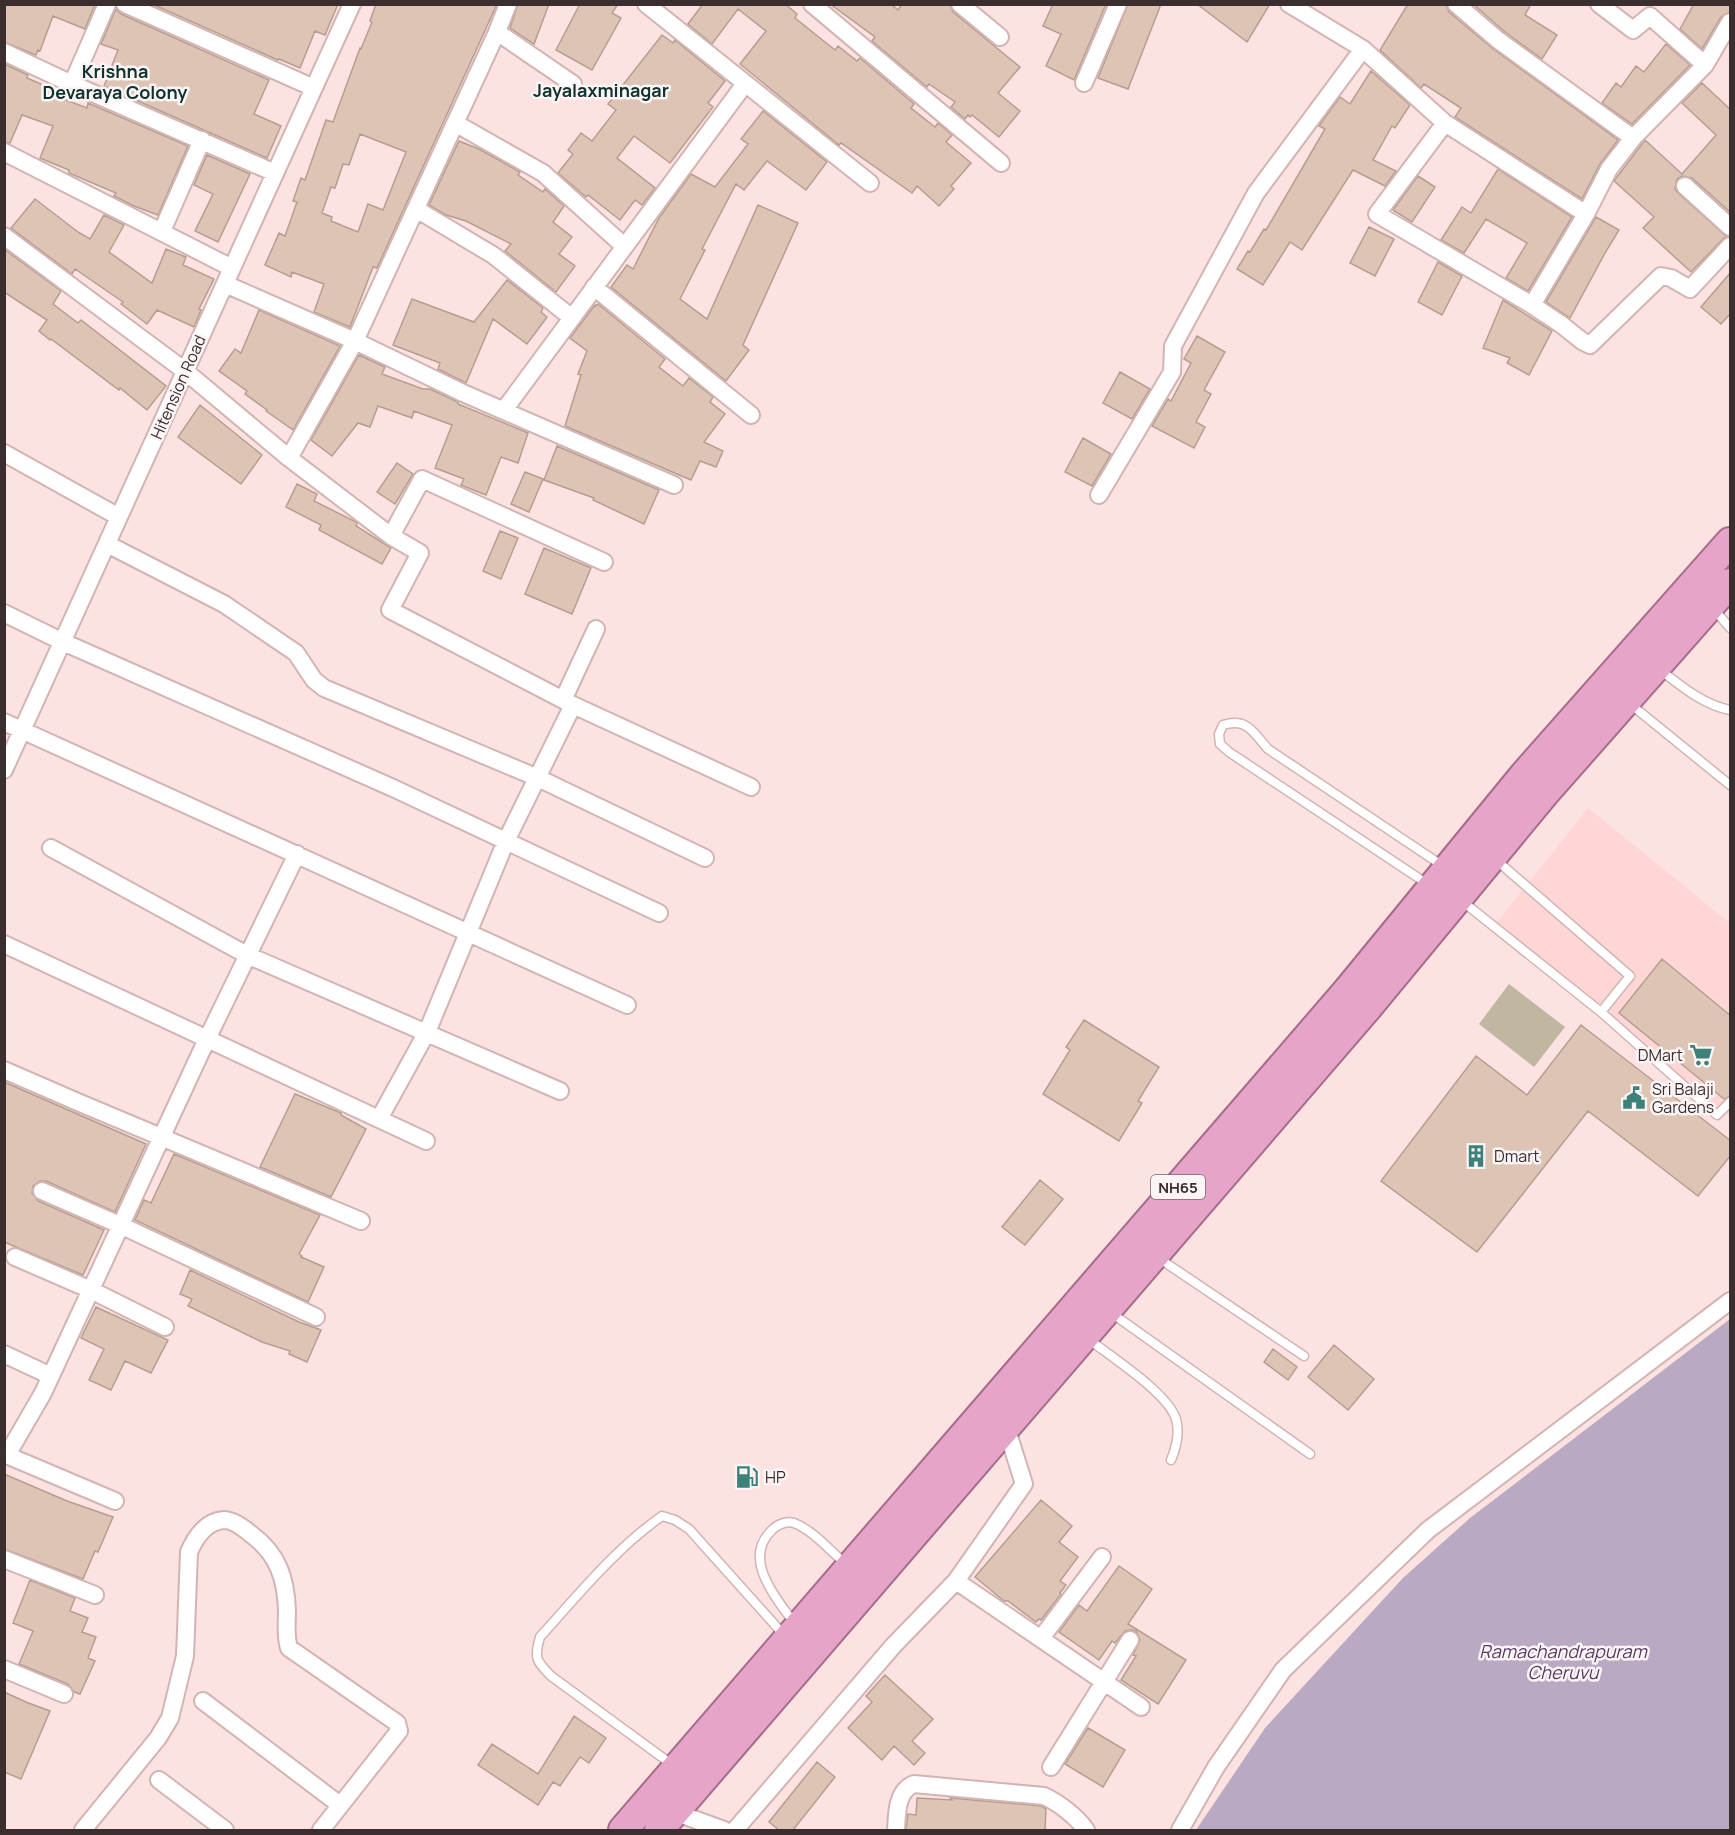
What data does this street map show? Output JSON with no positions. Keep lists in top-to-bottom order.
{
  "streets": {
    "highway": ["NH65"],
    "street": ["Hitension Road"]
  },
  "districts": ["Krishna Devaraya Colony", "Jayalaxminagar"],
  "water": ["Ramachandrapuram Cheruvu"],
  "places": {
    "supermarket": ["DMart"],
    "public building": ["Sri Balaji Gardens"],
    "building": ["Dmart"],
    "fuel station": ["HP"]
  }
}
